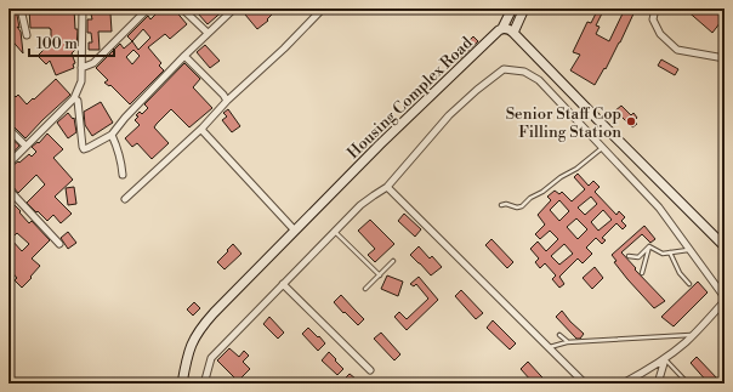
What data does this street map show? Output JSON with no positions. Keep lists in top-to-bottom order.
{
  "streets": {
    "street": ["Housing Complex Road"]
  },
  "places": ["Senior Staff Cop Filling Station"],
  "scale_bar": "100 m"
}
